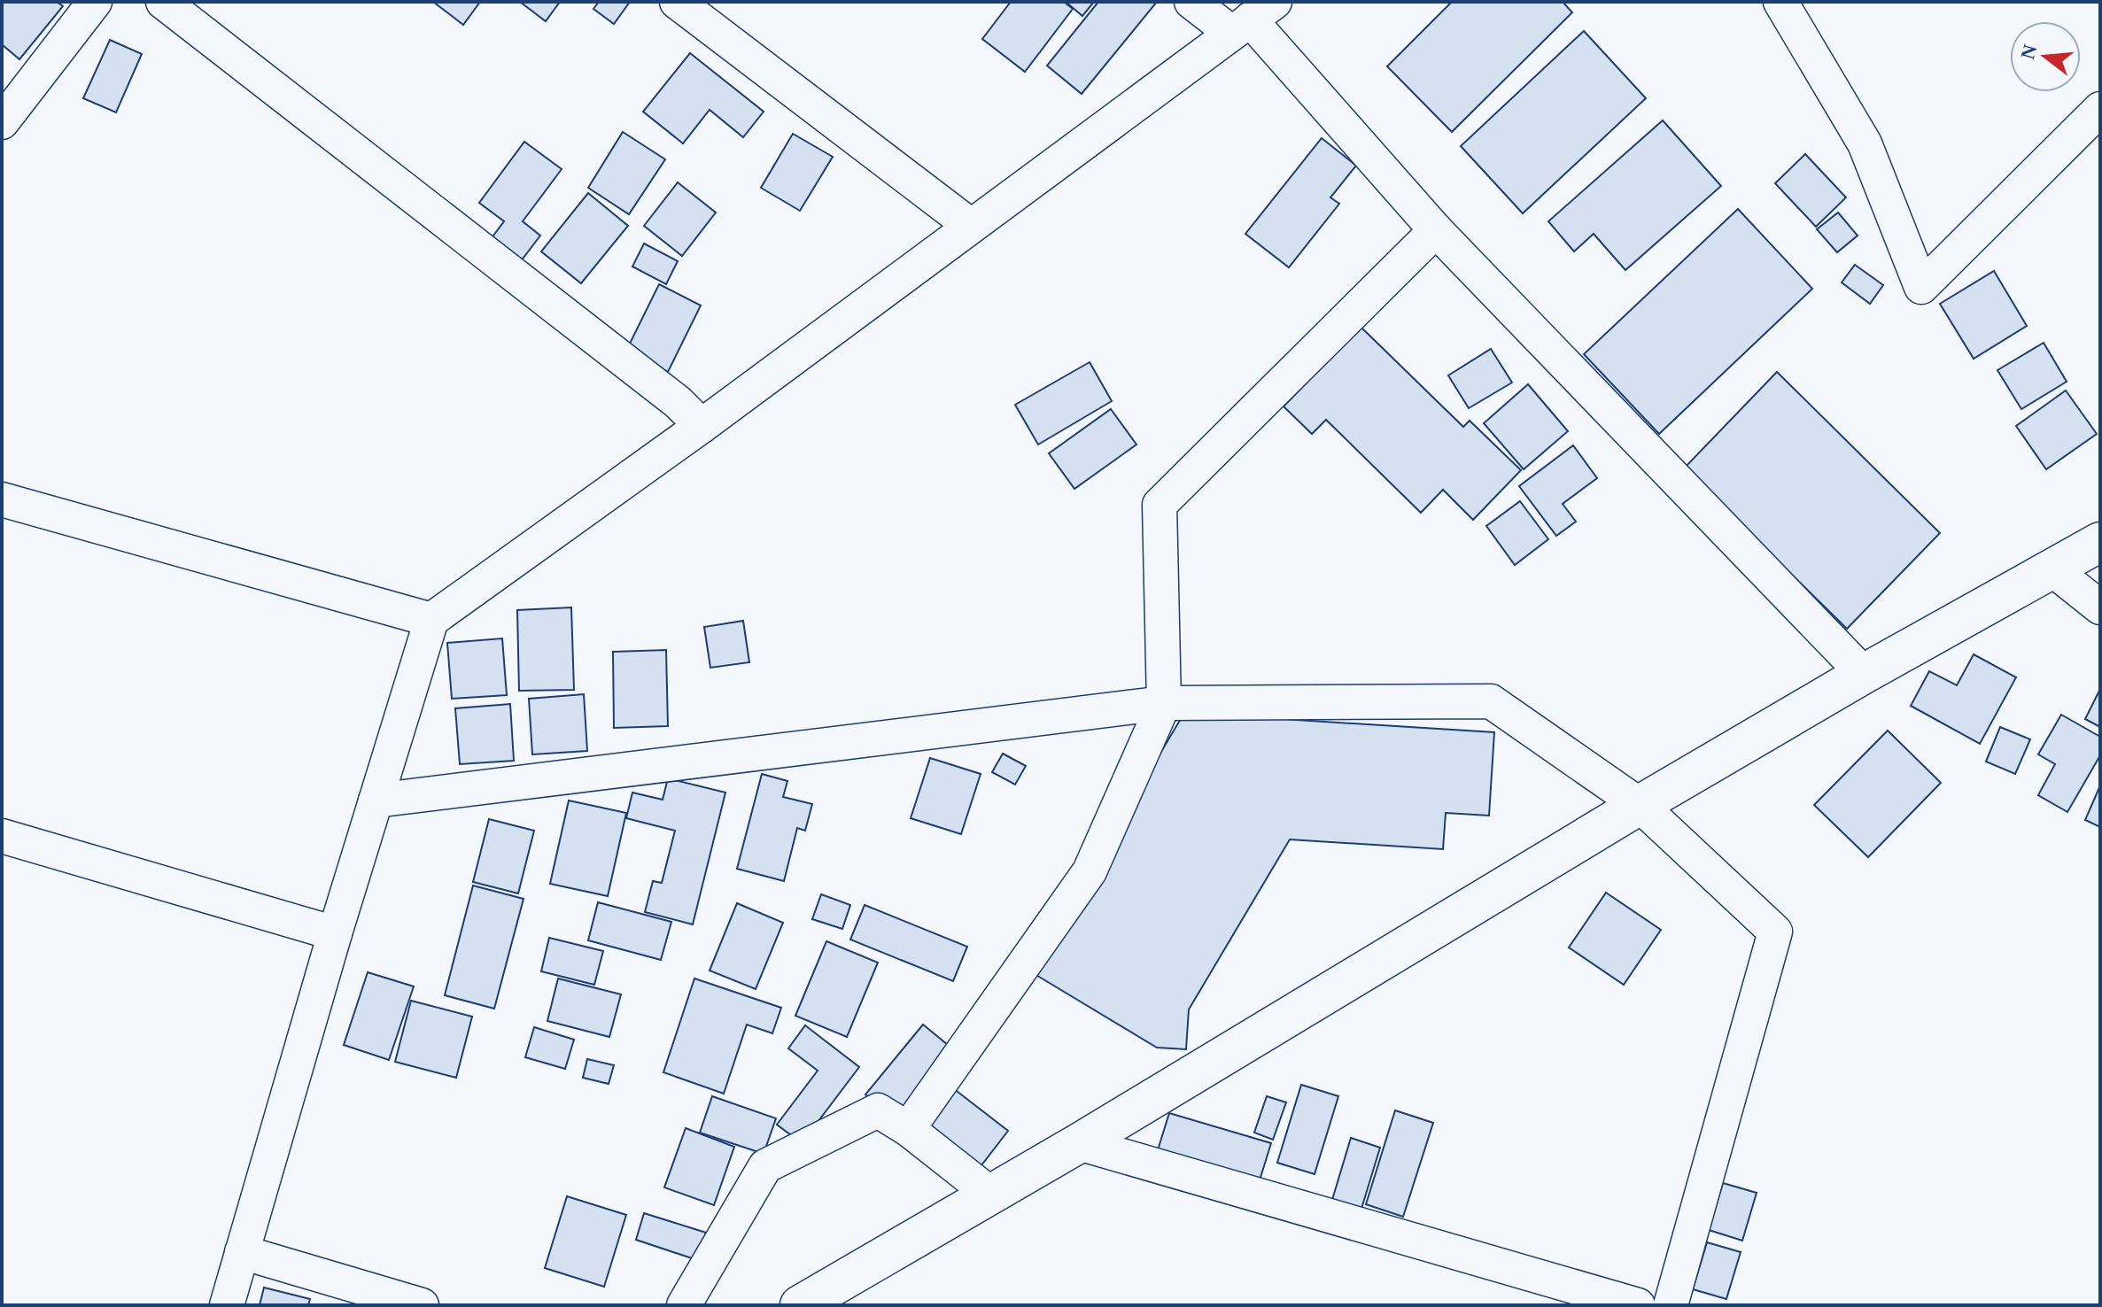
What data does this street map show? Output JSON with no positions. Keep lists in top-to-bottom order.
{
  "north": "left"
}
